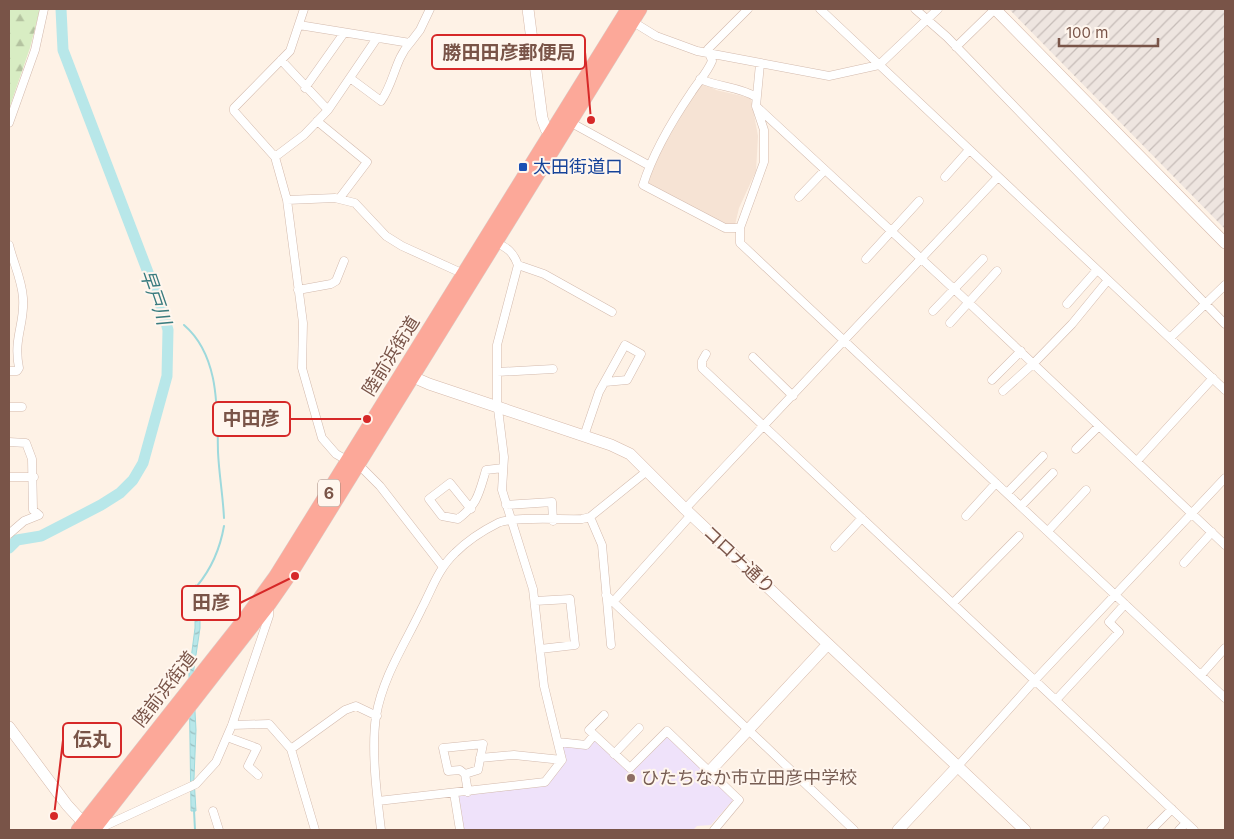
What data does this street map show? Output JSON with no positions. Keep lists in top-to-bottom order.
{
  "streets": {
    "highway": ["陸前浜街道", "6"],
    "street": ["コロナ通り"]
  },
  "crossings": [
    ["陸前浜街道", "コロナ通り"]
  ],
  "water": ["早戸川"],
  "places": {
    "other": [
      "勝田田彦郵便局",
      "中田彦",
      "田彦",
      "ひたちなか市立田彦中学校",
      "伝丸"
    ],
    "transit": ["太田街道口"]
  },
  "scale_bar": "100 m"
}
